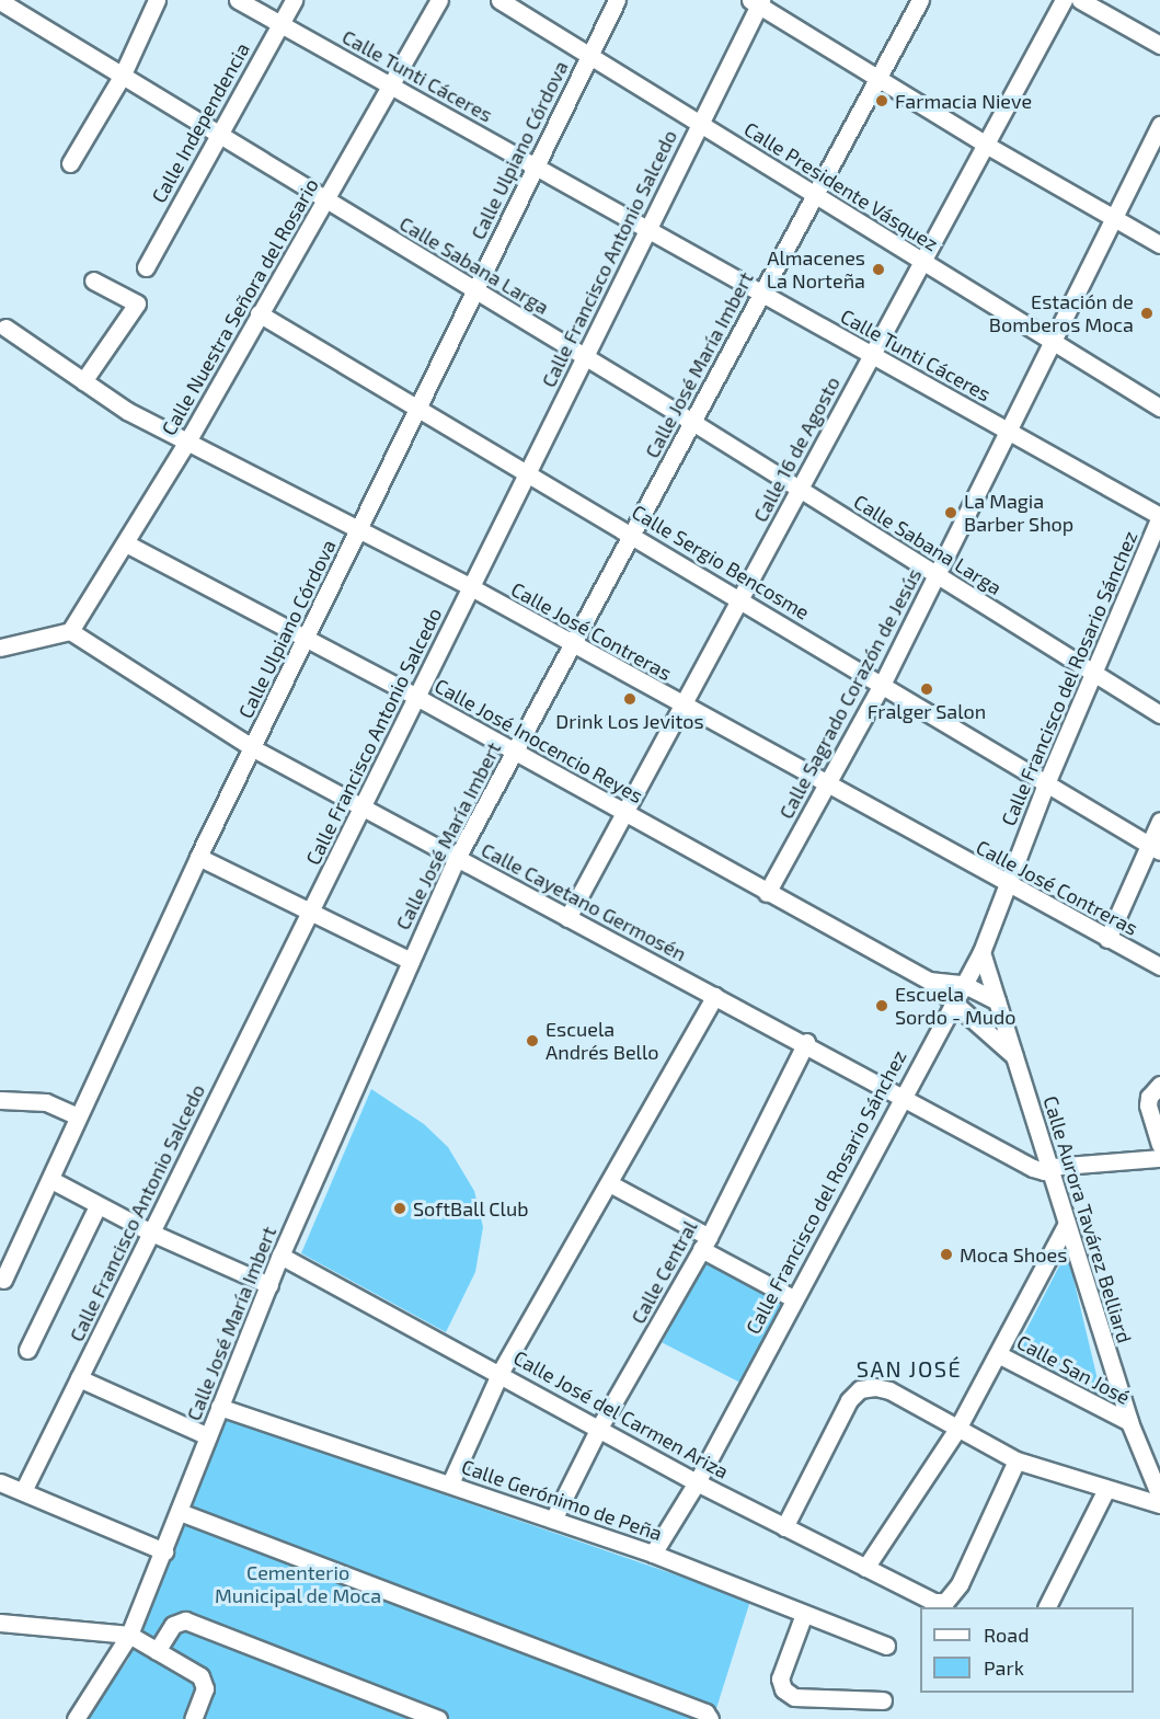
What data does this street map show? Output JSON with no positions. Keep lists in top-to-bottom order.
{
  "streets": {
    "street": [
      "Calle Tunti Cáceres",
      "Calle Independencia",
      "Calle Ulpiano Córdova",
      "Calle Presidente Vásquez",
      "Calle Francisco Antonio Salcedo",
      "Calle Sabana Larga",
      "Calle Nuestra Señora del Rosario",
      "Calle José María Imbert",
      "Calle 16 de Agosto",
      "Calle Sergio Bencosme",
      "Calle José Contreras",
      "Calle Francisco del Rosario Sánchez",
      "Calle Sagrado Corazón de Jesús",
      "Calle José Inocencio Reyes",
      "Calle Cayetano Germosén",
      "Calle Aurora Tavárez Belliard",
      "Calle Central",
      "Calle San José",
      "Calle José del Carmen Ariza",
      "Calle Gerónimo de Peña"
    ]
  },
  "crossings": [
    ["Calle Tunti Cáceres", "Calle Independencia"],
    ["Calle Tunti Cáceres", "Calle Ulpiano Córdova"],
    ["Calle Tunti Cáceres", "Calle Francisco Antonio Salcedo"],
    ["Calle Tunti Cáceres", "Calle Nuestra Señora del Rosario"],
    ["Calle Tunti Cáceres", "Calle José María Imbert"],
    ["Calle Tunti Cáceres", "Calle 16 de Agosto"],
    ["Calle Tunti Cáceres", "Calle Francisco del Rosario Sánchez"],
    ["Calle Tunti Cáceres", "Calle Sagrado Corazón de Jesús"],
    ["Calle Independencia", "Calle Sabana Larga"],
    ["Calle Ulpiano Córdova", "Calle Presidente Vásquez"],
    ["Calle Ulpiano Córdova", "Calle Sabana Larga"],
    ["Calle Ulpiano Córdova", "Calle Sergio Bencosme"],
    ["Calle Ulpiano Córdova", "Calle José Contreras"],
    ["Calle Ulpiano Córdova", "Calle José Inocencio Reyes"],
    ["Calle Ulpiano Córdova", "Calle Cayetano Germosén"],
    ["Calle Presidente Vásquez", "Calle Francisco Antonio Salcedo"],
    ["Calle Presidente Vásquez", "Calle José María Imbert"],
    ["Calle Presidente Vásquez", "Calle 16 de Agosto"],
    ["Calle Presidente Vásquez", "Calle Sagrado Corazón de Jesús"],
    ["Calle Francisco Antonio Salcedo", "Calle Sabana Larga"],
    ["Calle Francisco Antonio Salcedo", "Calle Sergio Bencosme"],
    ["Calle Francisco Antonio Salcedo", "Calle José Contreras"],
    ["Calle Francisco Antonio Salcedo", "Calle José Inocencio Reyes"],
    ["Calle Francisco Antonio Salcedo", "Calle Cayetano Germosén"],
    ["Calle Sabana Larga", "Calle Nuestra Señora del Rosario"],
    ["Calle Sabana Larga", "Calle José María Imbert"],
    ["Calle Sabana Larga", "Calle 16 de Agosto"],
    ["Calle Sabana Larga", "Calle Francisco del Rosario Sánchez"],
    ["Calle Sabana Larga", "Calle Sagrado Corazón de Jesús"],
    ["Calle Nuestra Señora del Rosario", "Calle Sergio Bencosme"],
    ["Calle Nuestra Señora del Rosario", "Calle José Contreras"],
    ["Calle Nuestra Señora del Rosario", "Calle José Inocencio Reyes"],
    ["Calle Nuestra Señora del Rosario", "Calle Cayetano Germosén"],
    ["Calle José María Imbert", "Calle Sergio Bencosme"],
    ["Calle José María Imbert", "Calle José Contreras"],
    ["Calle José María Imbert", "Calle José Inocencio Reyes"],
    ["Calle José María Imbert", "Calle Cayetano Germosén"],
    ["Calle José María Imbert", "Calle José del Carmen Ariza"],
    ["Calle José María Imbert", "Calle Gerónimo de Peña"],
    ["Calle 16 de Agosto", "Calle Sergio Bencosme"],
    ["Calle 16 de Agosto", "Calle José Contreras"],
    ["Calle 16 de Agosto", "Calle José Inocencio Reyes"],
    ["Calle 16 de Agosto", "Calle Cayetano Germosén"],
    ["Calle Sergio Bencosme", "Calle Francisco del Rosario Sánchez"],
    ["Calle Sergio Bencosme", "Calle Sagrado Corazón de Jesús"],
    ["Calle José Contreras", "Calle Francisco del Rosario Sánchez"],
    ["Calle José Contreras", "Calle Sagrado Corazón de Jesús"],
    ["Calle Francisco del Rosario Sánchez", "Calle José Inocencio Reyes"],
    ["Calle Francisco del Rosario Sánchez", "Calle Cayetano Germosén"],
    ["Calle Francisco del Rosario Sánchez", "Calle Aurora Tavárez Belliard"],
    ["Calle Francisco del Rosario Sánchez", "Calle José del Carmen Ariza"],
    ["Calle Francisco del Rosario Sánchez", "Calle Gerónimo de Peña"],
    ["Calle Sagrado Corazón de Jesús", "Calle José Inocencio Reyes"],
    ["Calle José Inocencio Reyes", "Calle Aurora Tavárez Belliard"],
    ["Calle Cayetano Germosén", "Calle Aurora Tavárez Belliard"],
    ["Calle Cayetano Germosén", "Calle Central"],
    ["Calle Aurora Tavárez Belliard", "Calle San José"],
    ["Calle Central", "Calle José del Carmen Ariza"],
    ["Calle Central", "Calle Gerónimo de Peña"]
  ],
  "districts": ["SAN JOSÉ"],
  "parks": ["Cementerio Municipal de Moca"],
  "places": [
    "Farmacia Nieve",
    "Almacenes La Norteña",
    "Estación de Bomberos Moca",
    "La Magia Barber Shop",
    "Fralger Salon",
    "Drink Los Jevitos",
    "Escuela Sordo - Mudo",
    "Escuela Andrés Bello",
    "SoftBall Club",
    "Moca Shoes"
  ],
  "legend": ["Road", "Park"]
}
